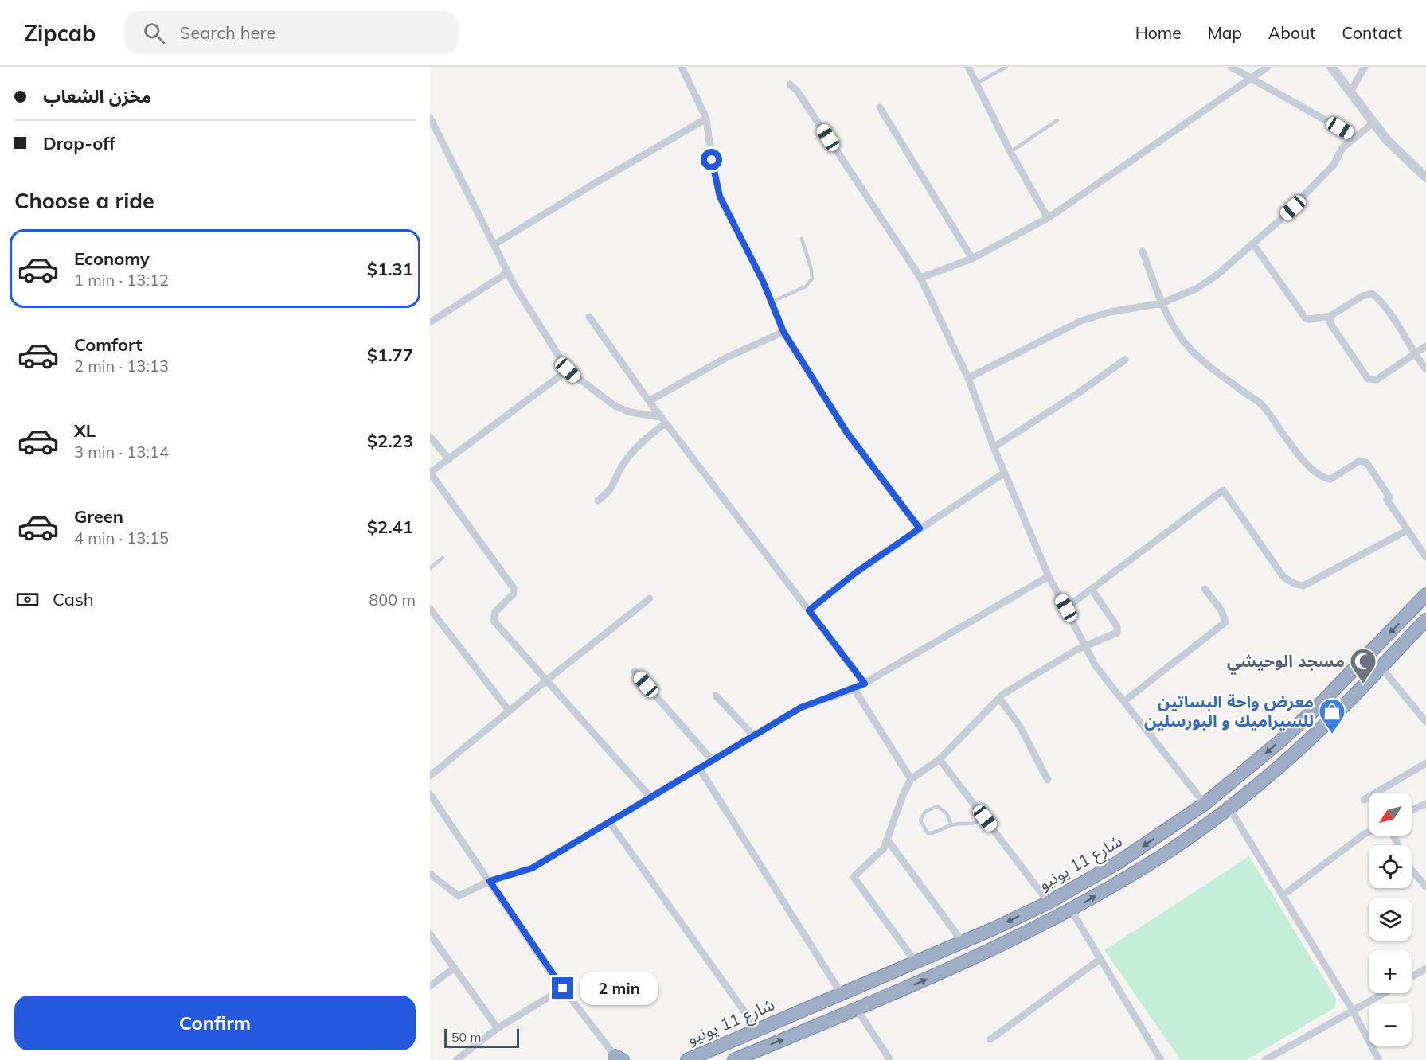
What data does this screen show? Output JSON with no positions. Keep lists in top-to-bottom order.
{
  "streets": {
    "highway": ["شارع 11 يونيو"]
  },
  "places": {
    "mosque": ["مسجد الوحيشي"],
    "shop": ["معرض واحة البساتين للسيراميك و البورسلين"]
  },
  "scale_bar": "50 m",
  "north": "bottom left",
  "page": {
    "header": "Zipcab",
    "search": "Search here",
    "nav": [
      "Home",
      "Map",
      "About",
      "Contact"
    ],
    "banner": ["مخزن الشعاب", "Drop-off"],
    "heading": "Choose a ride",
    "list": [
      {
        "name": "Economy",
        "note": "1 min · 13:12",
        "value": "$1.31"
      },
      {
        "name": "Comfort",
        "note": "2 min · 13:13",
        "value": "$1.77"
      },
      {
        "name": "XL",
        "note": "3 min · 13:14",
        "value": "$2.23"
      },
      {
        "name": "Green",
        "note": "4 min · 13:15",
        "value": "$2.41"
      }
    ],
    "pay": ["Cash", "800 m"],
    "map_buttons": ["+", "−"],
    "bubble": "2 min",
    "buttons": "Confirm",
    "scale": "50 m"
  }
}
